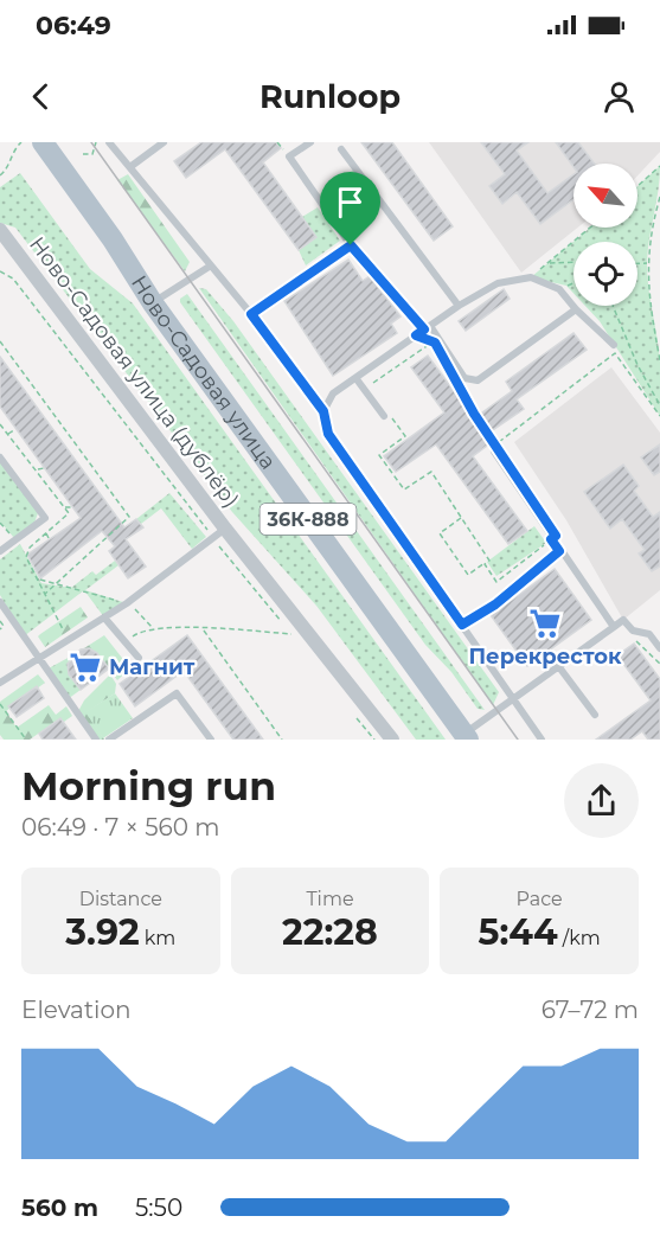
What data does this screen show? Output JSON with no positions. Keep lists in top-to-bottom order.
{
  "streets": {
    "main road": ["Ново-Садовая улица", "36К-888"],
    "street": ["Ново-Садовая улица (дублёр)"]
  },
  "places": {
    "supermarket": ["Перекресток", "Магнит"]
  },
  "north": "top left",
  "page": {
    "status": "06:49",
    "header": "Runloop",
    "heading": ["Morning run", "06:49 · 7 × 560 m"],
    "stats": [
      ["Distance", "3.92 km"],
      ["Time", "22:28"],
      ["Pace", "5:44 /km"]
    ],
    "chart": ["Elevation", "67–72 m"],
    "list": [
      {
        "name": "560 m",
        "note": "5:50"
      }
    ]
  }
}
